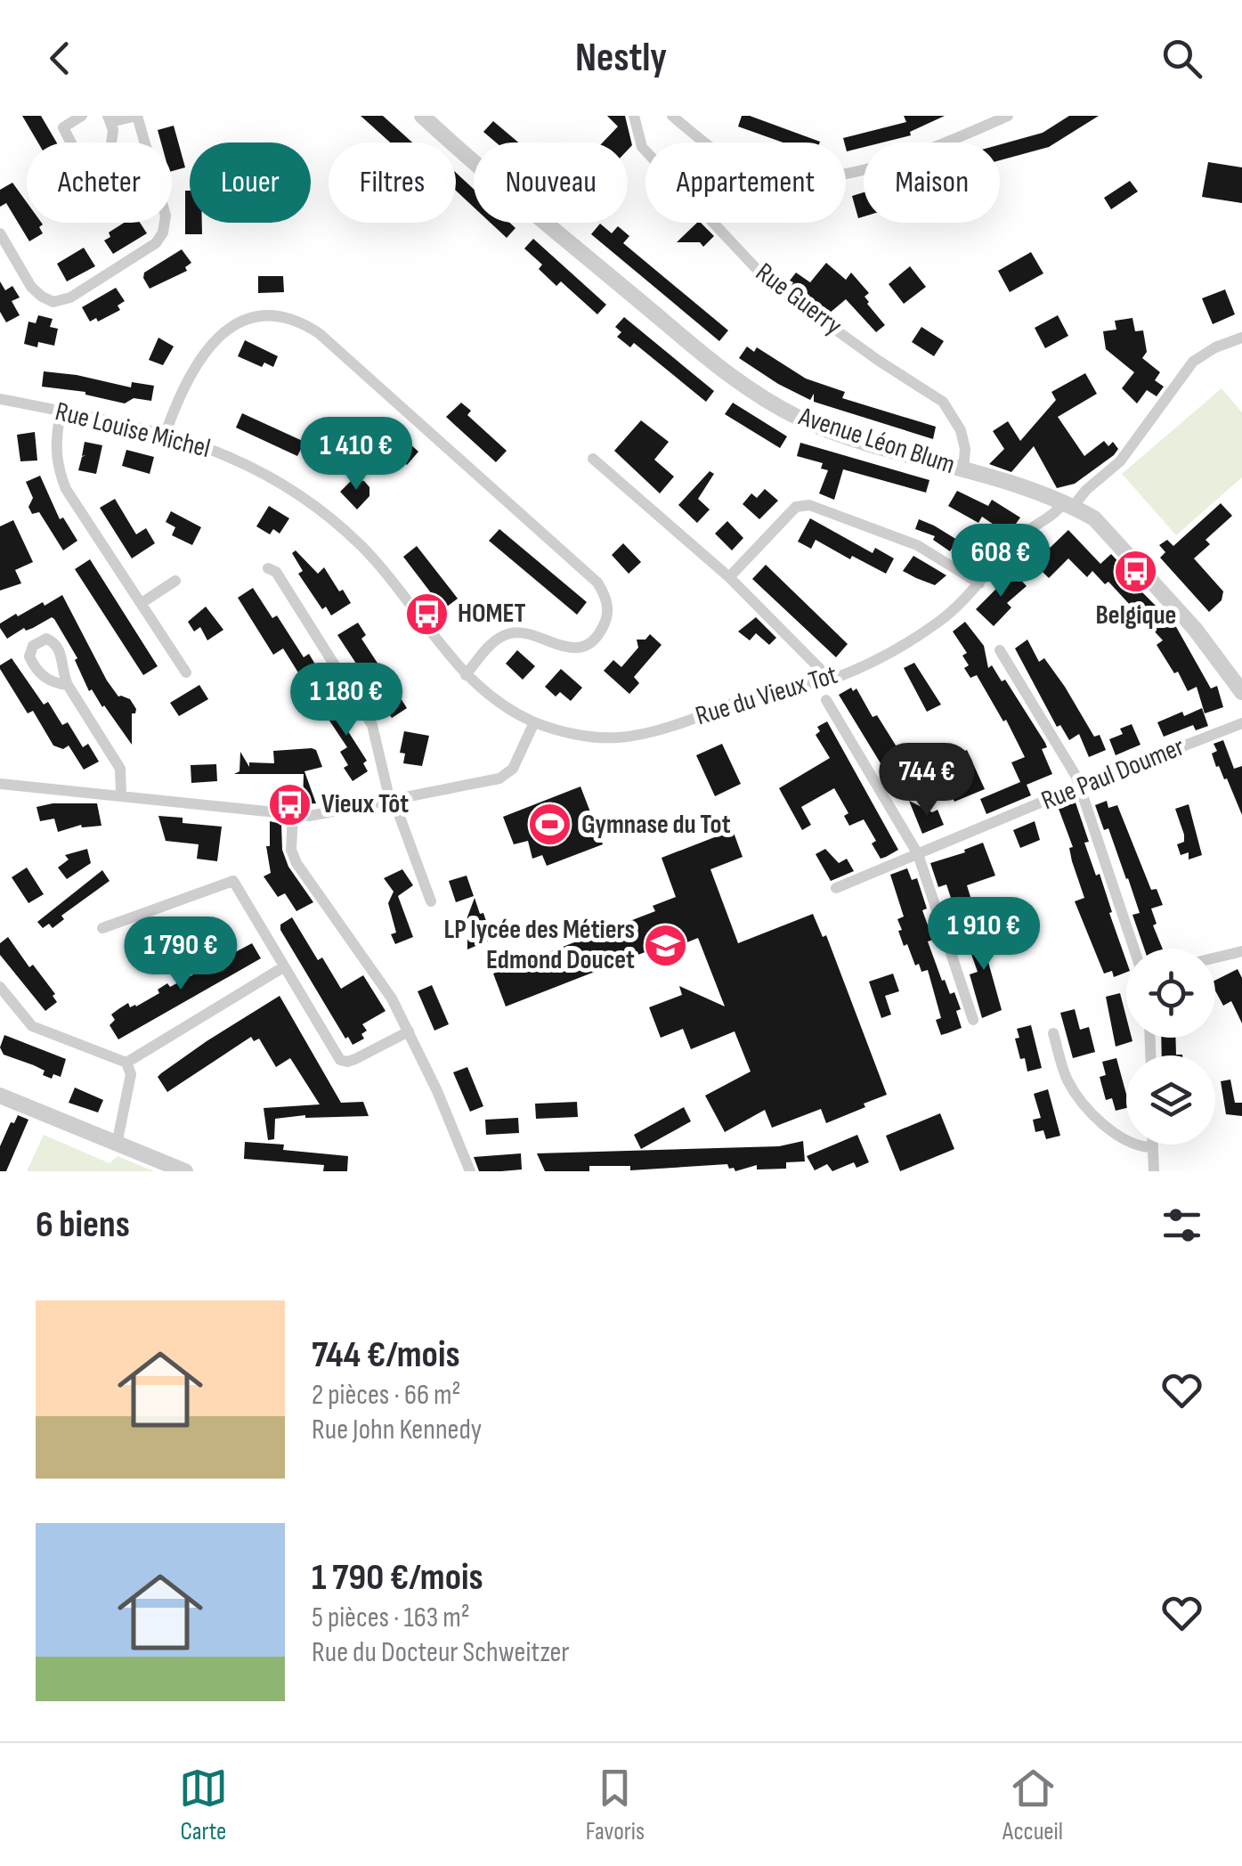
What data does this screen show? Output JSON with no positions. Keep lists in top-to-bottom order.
{
  "streets": {
    "street": [
      "Rue Guerry",
      "Rue Louise Michel",
      "Avenue Léon Blum",
      "Rue du Vieux Tot",
      "Rue Paul Doumer"
    ]
  },
  "crossings": [
    ["Rue Guerry", "Avenue Léon Blum"],
    ["Rue Louise Michel", "Rue du Vieux Tot"],
    ["Avenue Léon Blum", "Rue du Vieux Tot"]
  ],
  "places": {
    "bus stop": ["Belgique", "HOMET", "Vieux Tôt"],
    "sports": ["Gymnase du Tot"],
    "school or university": ["LP lycée des Métiers Edmond Doucet"]
  },
  "page": {
    "header": "Nestly",
    "chip": [
      "Acheter",
      "Louer",
      "Filtres",
      "Nouveau",
      "Appartement",
      "Maison"
    ],
    "price": [
      "1 410 €",
      "608 €",
      "1 180 €",
      "744 €",
      "1 910 €",
      "1 790 €"
    ],
    "heading": "6 biens",
    "list": [
      {
        "name": "744 €/mois",
        "note": "2 pièces · 66 m² · Rue John Kennedy"
      },
      {
        "name": "1 790 €/mois",
        "note": "5 pièces · 163 m² · Rue du Docteur Schweitzer"
      }
    ],
    "tabs": ["Carte", "Favoris", "Accueil"]
  }
}
